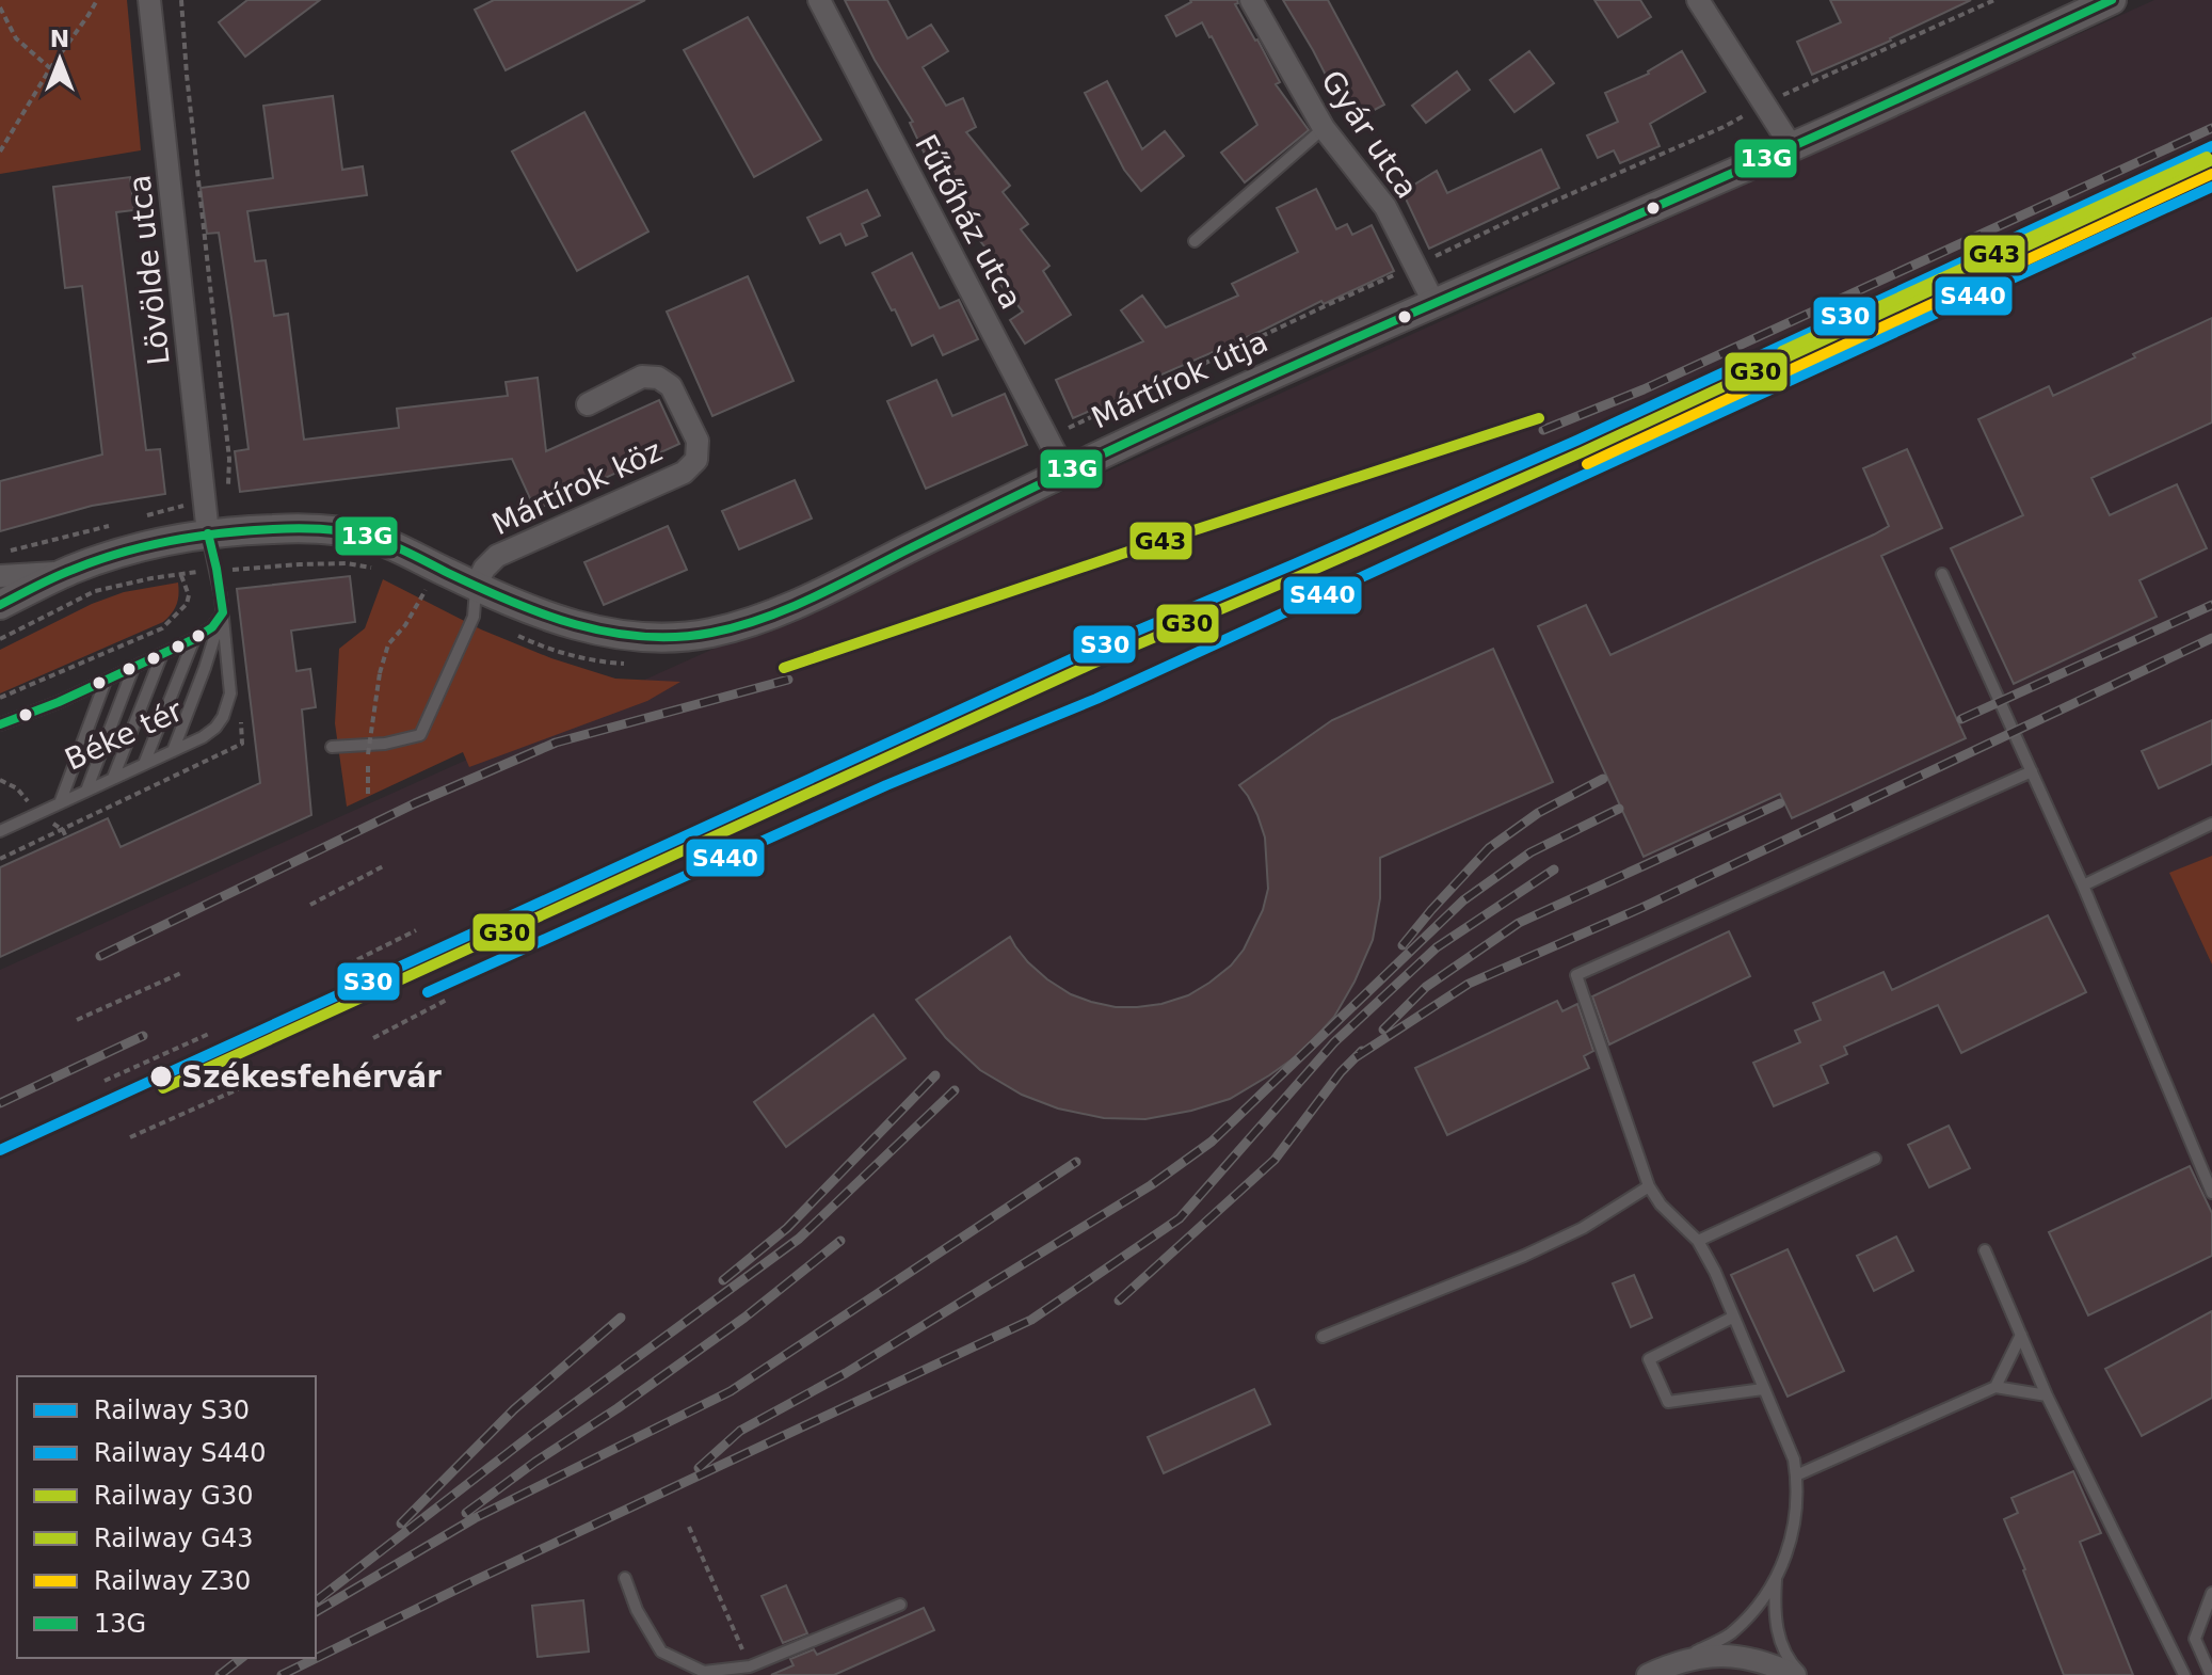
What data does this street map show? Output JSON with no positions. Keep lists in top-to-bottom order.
{
  "streets": {
    "street": [
      "Gyár utca",
      "Fűtőház utca",
      "Lövölde utca",
      "Mártírok útja",
      "Mártírok köz"
    ],
    "lane": ["Béke tér"]
  },
  "crossings": [
    ["Gyár utca", "Mártírok útja"],
    ["Fűtőház utca", "Mártírok útja"],
    ["Lövölde utca", "Mártírok útja"],
    ["Lövölde utca", "Béke tér"],
    ["Mártírok útja", "Mártírok köz"],
    ["Mártírok útja", "Béke tér"]
  ],
  "places": ["Székesfehérvár"],
  "lines": [
    "transit line 13G",
    "rail line S30",
    "rail line G43",
    "rail line G30",
    "rail line Z30",
    "rail line S440"
  ],
  "legend": [
    "Railway S30",
    "Railway S440",
    "Railway G30",
    "Railway G43",
    "Railway Z30",
    "13G"
  ],
  "north": "top"
}
